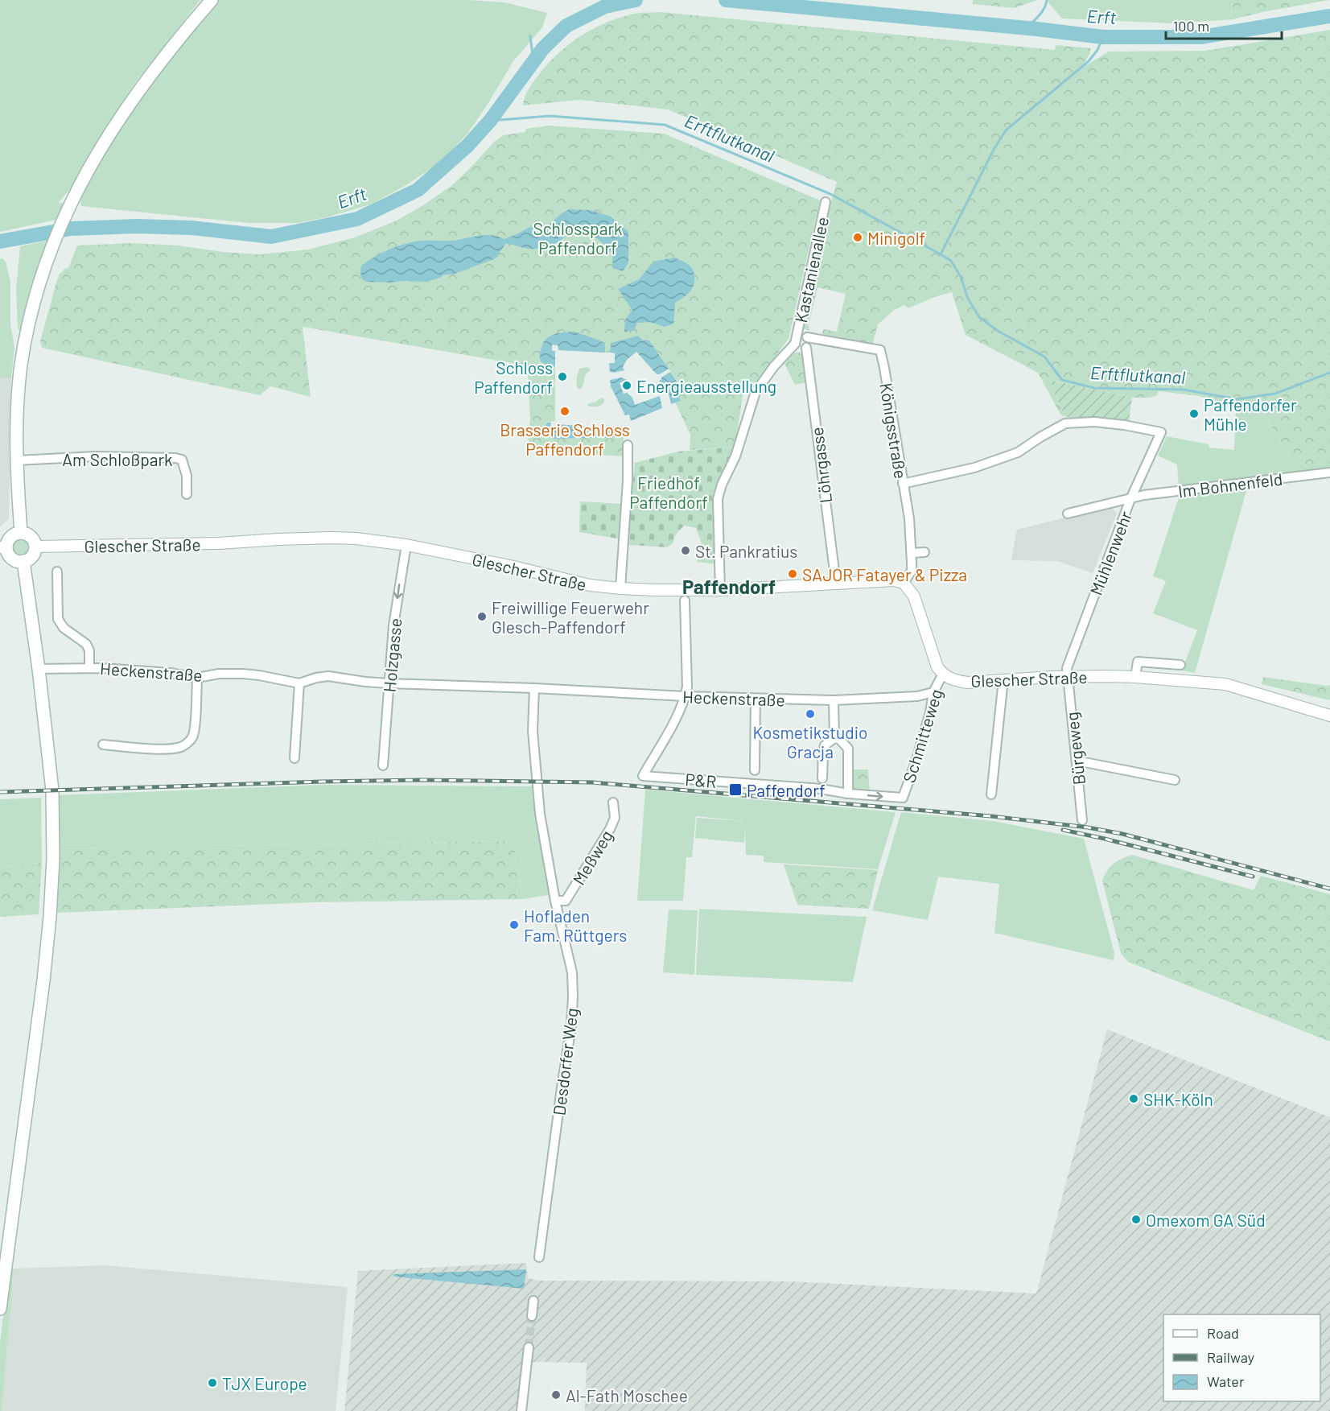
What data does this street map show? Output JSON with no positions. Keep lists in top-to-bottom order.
{
  "streets": {
    "street": [
      "Kastanienallee",
      "Königsstraße",
      "Am Schloßpark",
      "Löhrgasse",
      "Im Bohnenfeld",
      "Glescher Straße",
      "Mühlenwehr",
      "Holzgasse",
      "Heckenstraße",
      "Schmitteweg",
      "Bürgeweg",
      "P&R",
      "Meßweg",
      "Desdorfer Weg"
    ]
  },
  "crossings": [
    ["Kastanienallee", "Königsstraße"],
    ["Kastanienallee", "Löhrgasse"],
    ["Königsstraße", "Löhrgasse"],
    ["Königsstraße", "Glescher Straße"],
    ["Königsstraße", "Mühlenwehr"],
    ["Löhrgasse", "Glescher Straße"],
    ["Im Bohnenfeld", "Mühlenwehr"],
    ["Glescher Straße", "Mühlenwehr"],
    ["Glescher Straße", "Holzgasse"],
    ["Glescher Straße", "Schmitteweg"],
    ["Glescher Straße", "Bürgeweg"],
    ["Mühlenwehr", "Bürgeweg"],
    ["Holzgasse", "Heckenstraße"],
    ["Heckenstraße", "Schmitteweg"],
    ["Heckenstraße", "P&R"],
    ["Heckenstraße", "Desdorfer Weg"],
    ["Schmitteweg", "P&R"],
    ["Meßweg", "Desdorfer Weg"]
  ],
  "one_way": ["Holzgasse"],
  "districts": ["Paffendorf"],
  "water": ["Erft", "Erftflutkanal"],
  "parks": ["Schlosspark Paffendorf", "Friedhof Paffendorf"],
  "places": {
    "other": [
      "Minigolf",
      "Schloss Paffendorf",
      "Energieausstellung",
      "Brasserie Schloss Paffendorf",
      "Paffendorfer Mühle",
      "St. Pankratius",
      "SAJOR Fatayer & Pizza",
      "Freiwillige Feuerwehr Glesch-Paffendorf",
      "Kosmetikstudio Gracja",
      "Hofladen Fam. Rüttgers",
      "SHK-Köln",
      "Omexom GA Süd",
      "TJX Europe",
      "Al-Fath Moschee"
    ],
    "transit": ["Paffendorf"]
  },
  "legend": ["Road", "Railway", "Water"],
  "scale_bar": "100 m"
}
